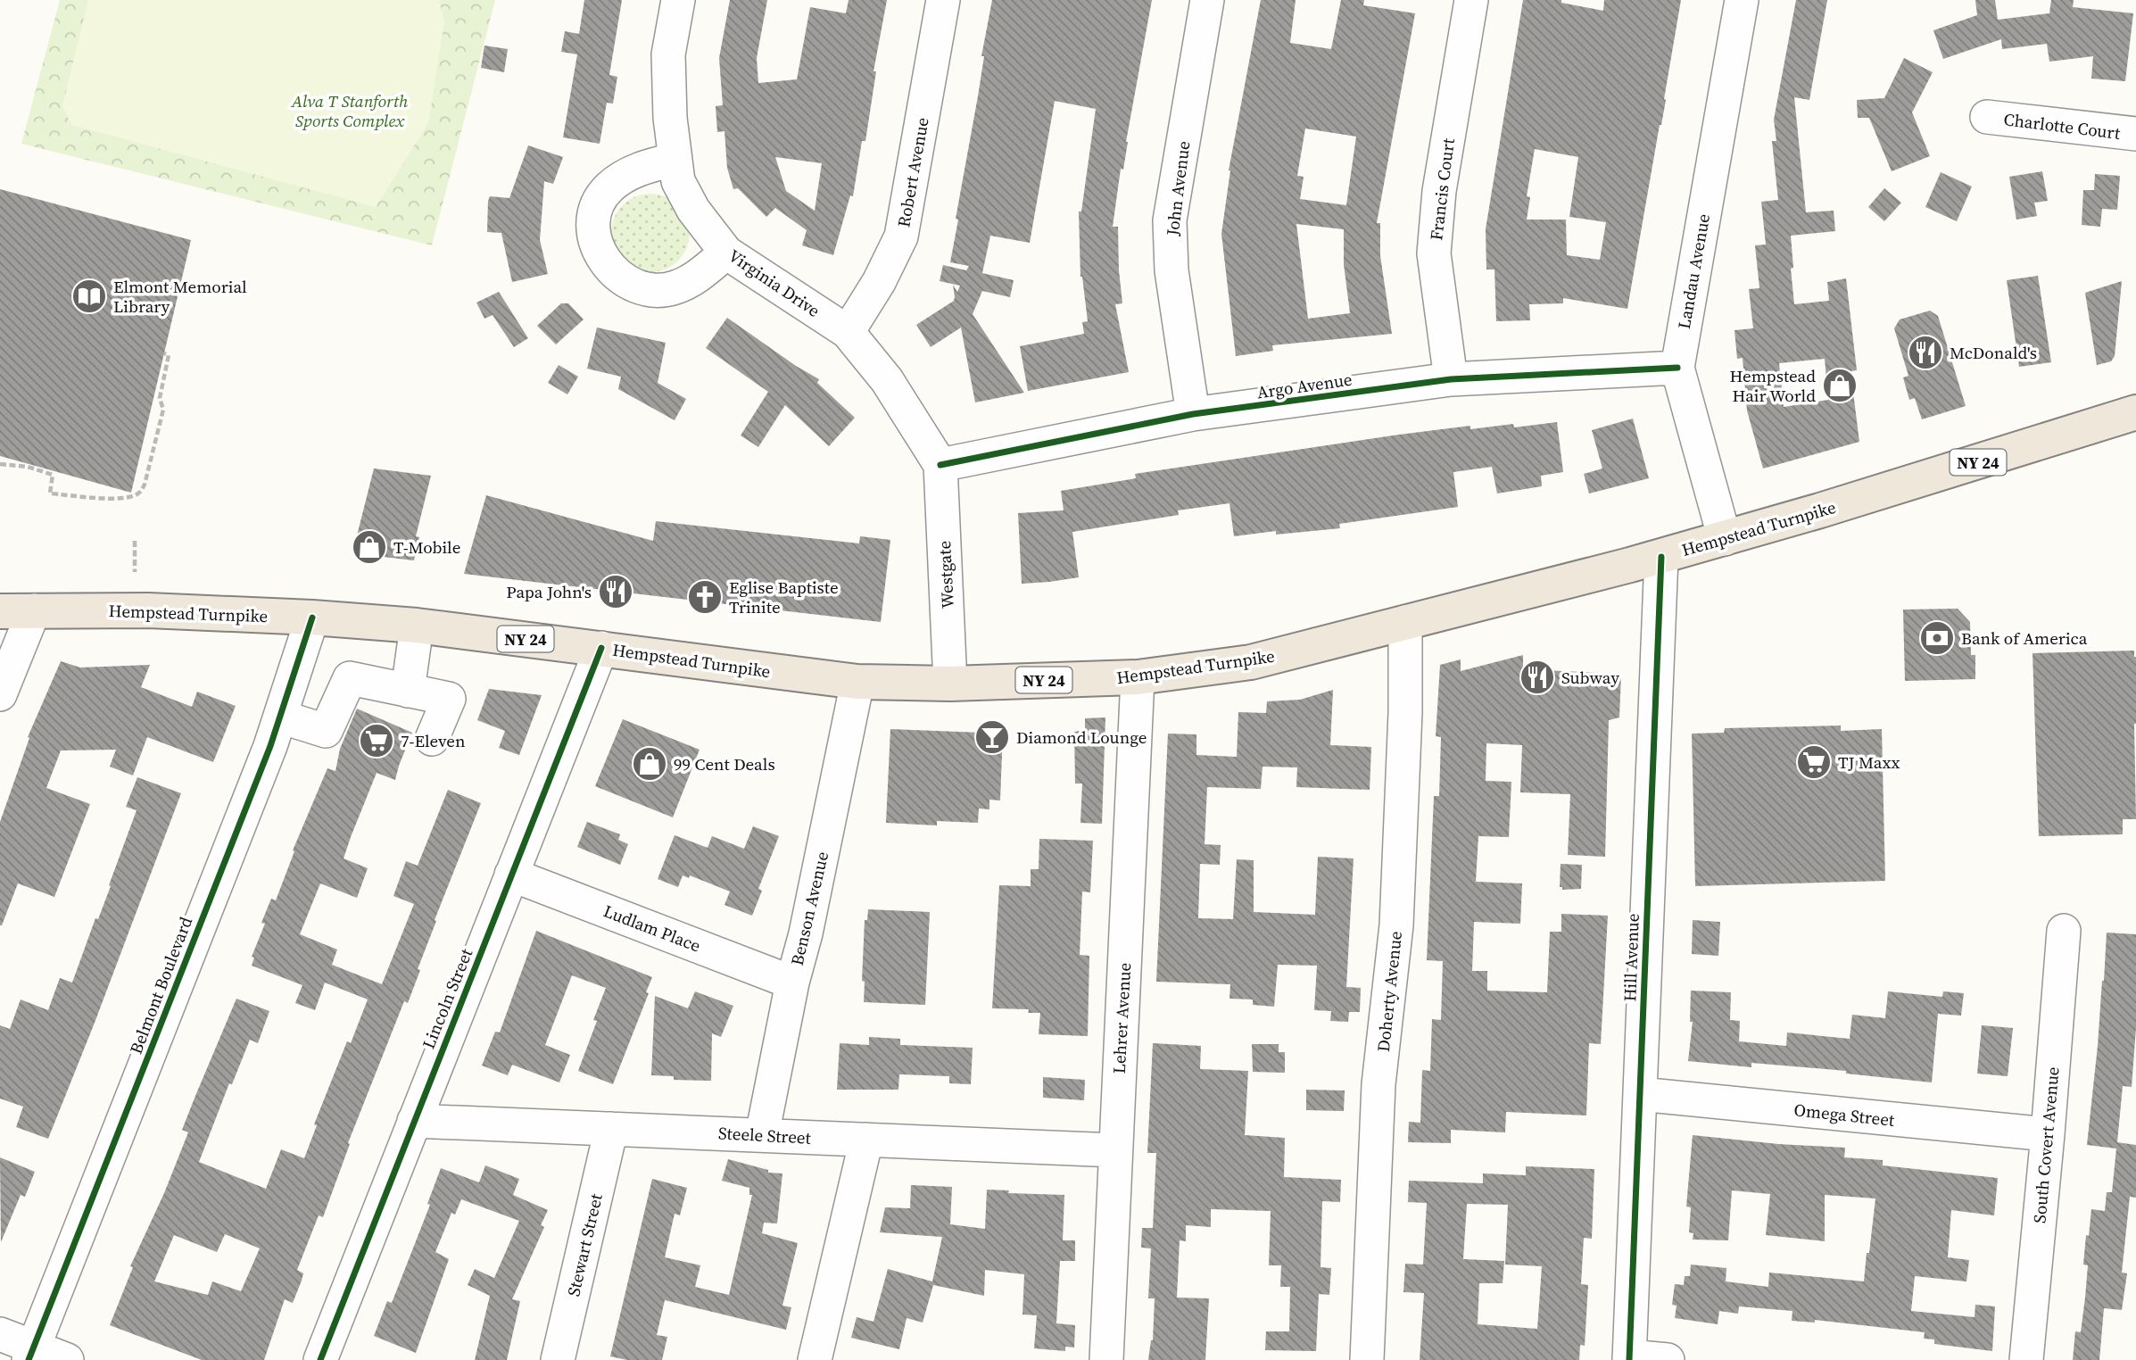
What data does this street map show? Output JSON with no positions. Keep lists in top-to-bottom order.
{
  "streets": {
    "main road": ["NY 24", "Hempstead Turnpike"],
    "street": [
      "Charlotte Court",
      "Robert Avenue",
      "John Avenue",
      "Francis Court",
      "Landau Avenue",
      "Virginia Drive",
      "Argo Avenue",
      "Westgate",
      "Benson Avenue",
      "Ludlam Place",
      "Hill Avenue",
      "Belmont Boulevard",
      "Doherty Avenue",
      "Lincoln Street",
      "Lehrer Avenue",
      "Omega Street",
      "Steele Street",
      "South Covert Avenue",
      "Stewart Street"
    ]
  },
  "crossings": [
    ["Robert Avenue", "Virginia Drive"],
    ["John Avenue", "Argo Avenue"],
    ["Francis Court", "Argo Avenue"],
    ["Landau Avenue", "Argo Avenue"],
    ["Landau Avenue", "Hempstead Turnpike"],
    ["Virginia Drive", "Argo Avenue"],
    ["Virginia Drive", "Westgate"],
    ["Argo Avenue", "Westgate"],
    ["Hempstead Turnpike", "Westgate"],
    ["Hempstead Turnpike", "Benson Avenue"],
    ["Hempstead Turnpike", "Hill Avenue"],
    ["Hempstead Turnpike", "Belmont Boulevard"],
    ["Hempstead Turnpike", "Doherty Avenue"],
    ["Hempstead Turnpike", "Lincoln Street"],
    ["Hempstead Turnpike", "Lehrer Avenue"],
    ["Benson Avenue", "Ludlam Place"],
    ["Benson Avenue", "Steele Street"],
    ["Ludlam Place", "Lincoln Street"],
    ["Hill Avenue", "Omega Street"],
    ["Lincoln Street", "Steele Street"],
    ["Lehrer Avenue", "Steele Street"],
    ["Omega Street", "South Covert Avenue"],
    ["Steele Street", "Stewart Street"]
  ],
  "parks": ["Alva T Stanforth Sports Complex"],
  "places": {
    "library": ["Elmont Memorial Library"],
    "restaurant": ["McDonald's", "Papa John's", "Subway"],
    "shop": ["Hempstead Hair World", "T-Mobile", "99 Cent Deals"],
    "church": ["Eglise Baptiste Trinite"],
    "bank": ["Bank of America"],
    "bar": ["Diamond Lounge"],
    "supermarket": ["7-Eleven", "TJ Maxx"]
  }
}
